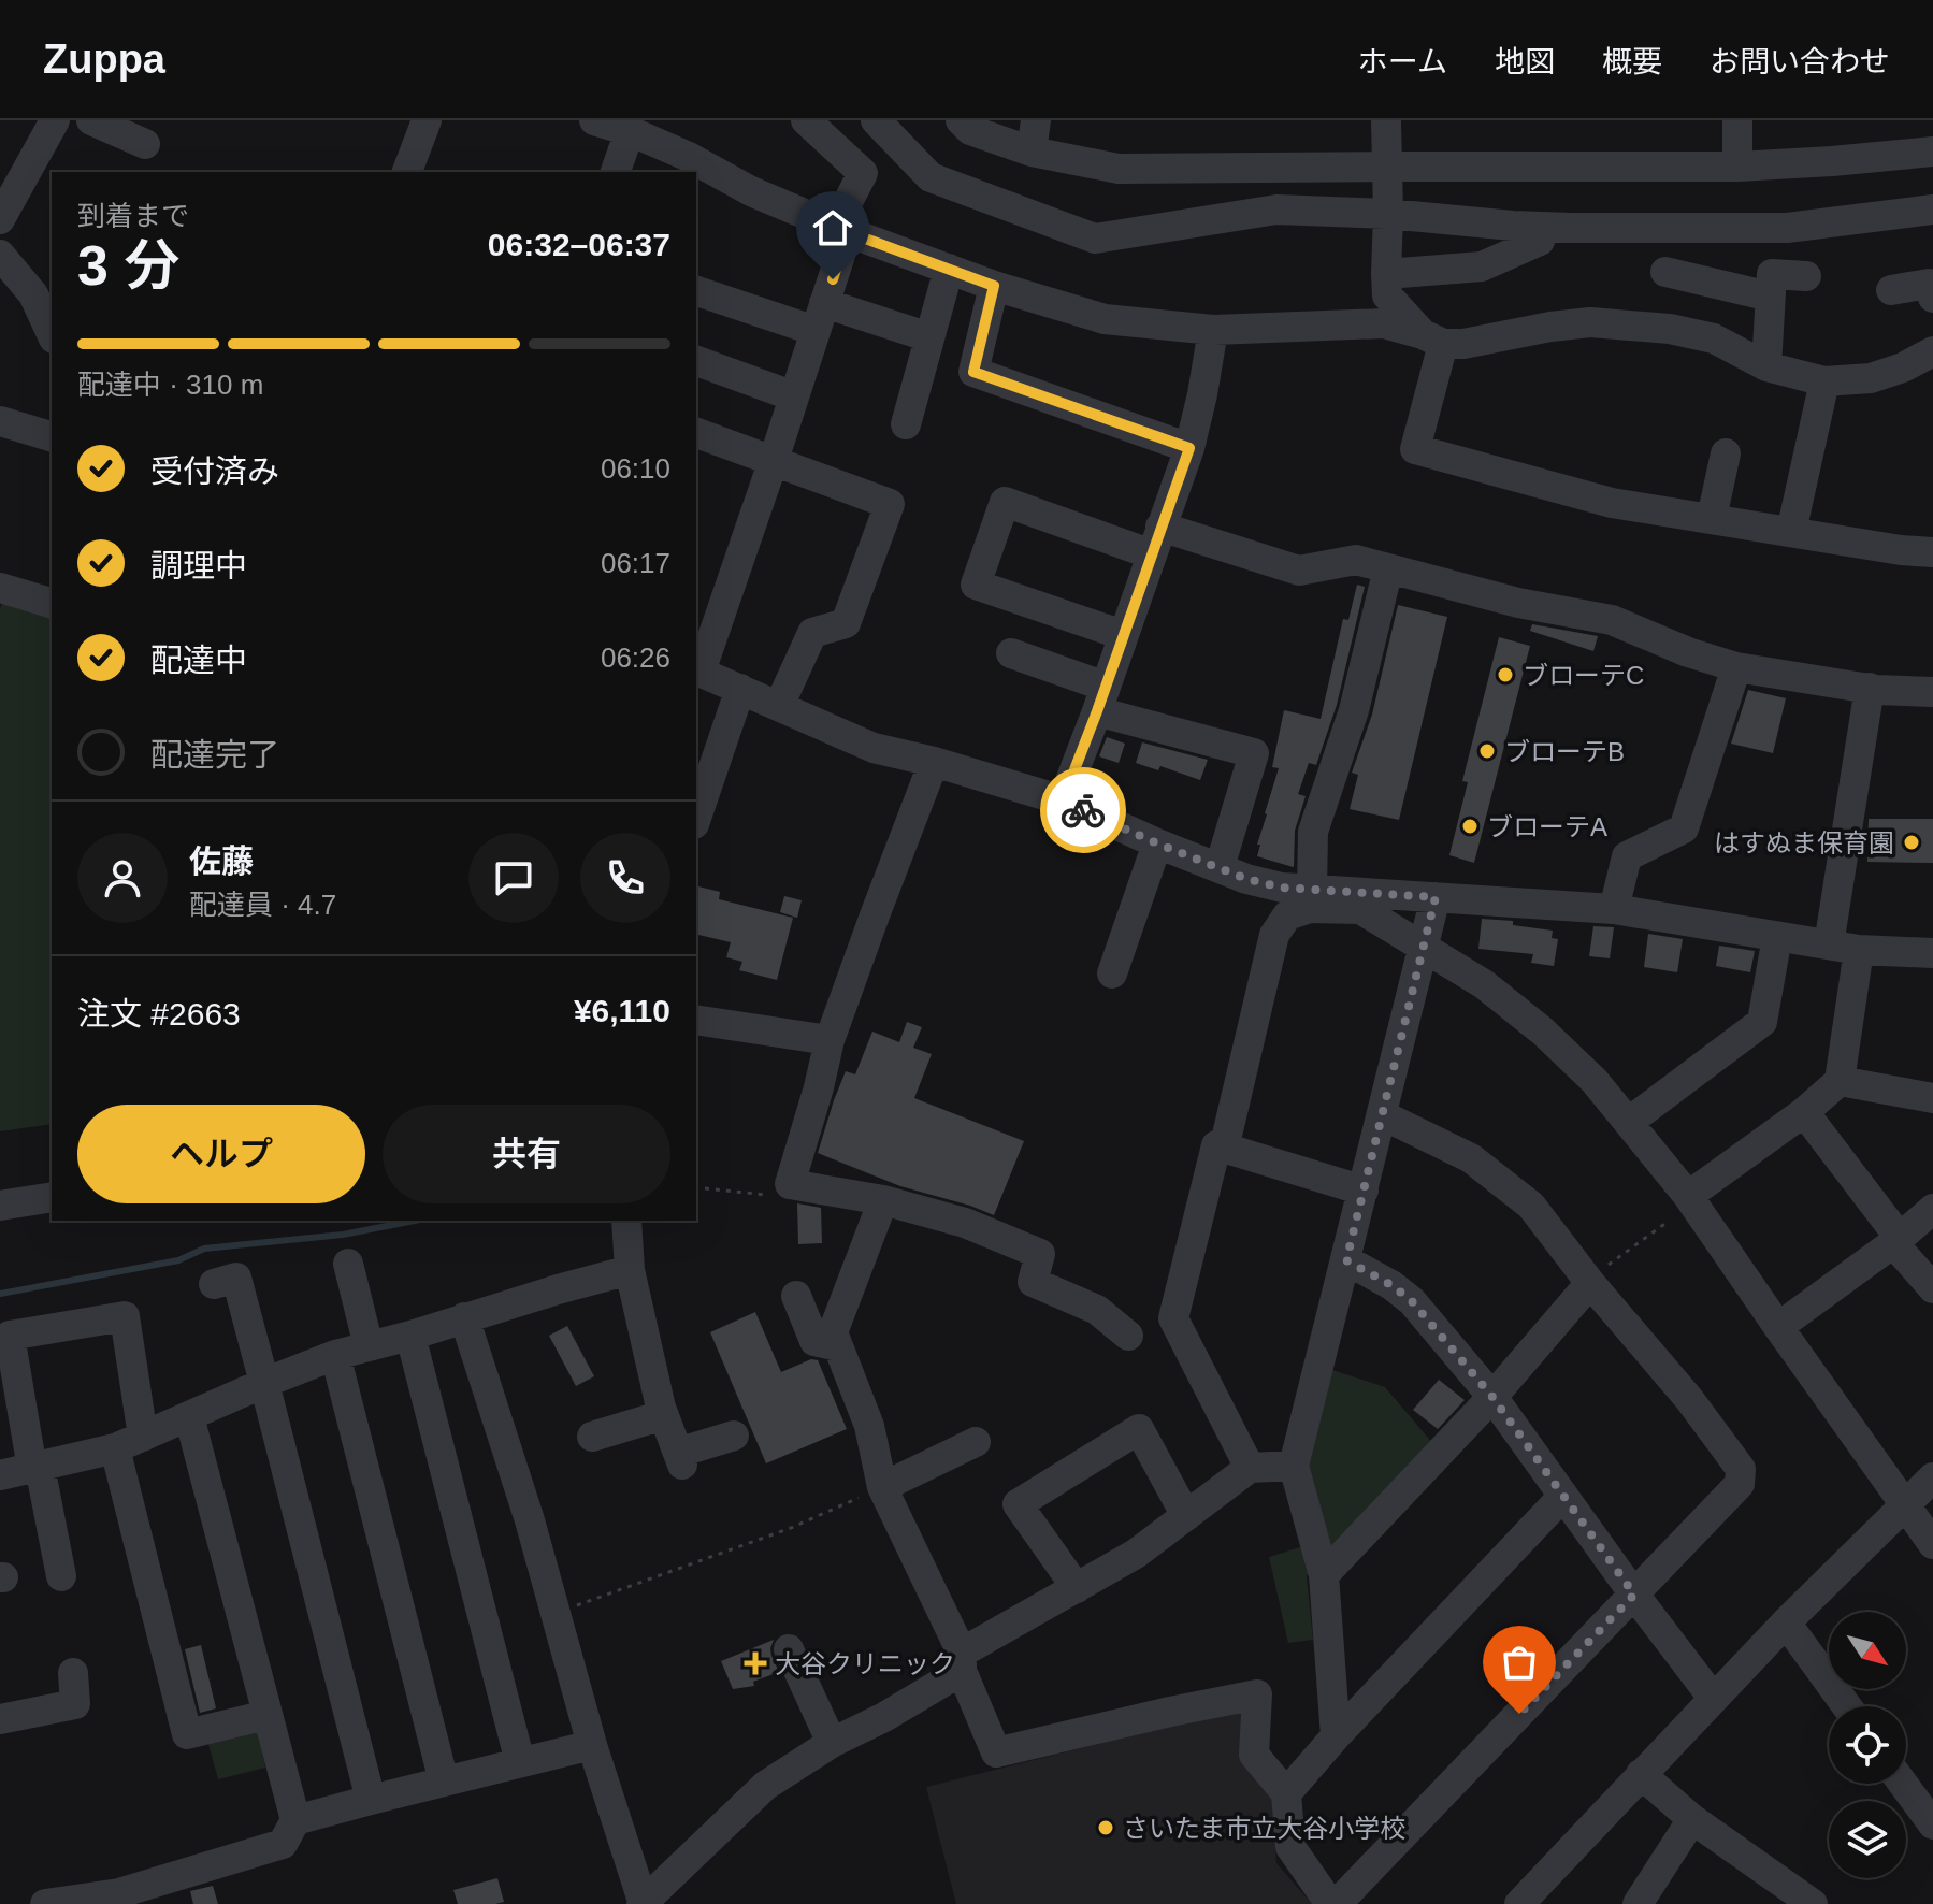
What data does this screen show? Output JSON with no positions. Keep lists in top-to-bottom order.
{
  "places": {
    "other": [
      "ブローテC",
      "ブローテB",
      "ブローテA",
      "はすぬま保育園",
      "さいたま市立大谷小学校"
    ],
    "health": ["大谷クリニック"]
  },
  "north": "bottom right",
  "page": {
    "header": "Zuppa",
    "nav": [
      "ホーム",
      "地図",
      "概要",
      "お問い合わせ"
    ],
    "heading": ["3 分", "到着まで", "06:32–06:37"],
    "panel": [
      "佐藤",
      "配達員 · 4.7",
      "注文 #2663",
      "¥6,110"
    ],
    "bar": "配達中 · 310 m",
    "list": [
      ["受付済み", "06:10"],
      ["調理中", "06:17"],
      ["配達中", "06:26"],
      "配達完了"
    ],
    "buttons": ["ヘルプ", "共有"]
  }
}
